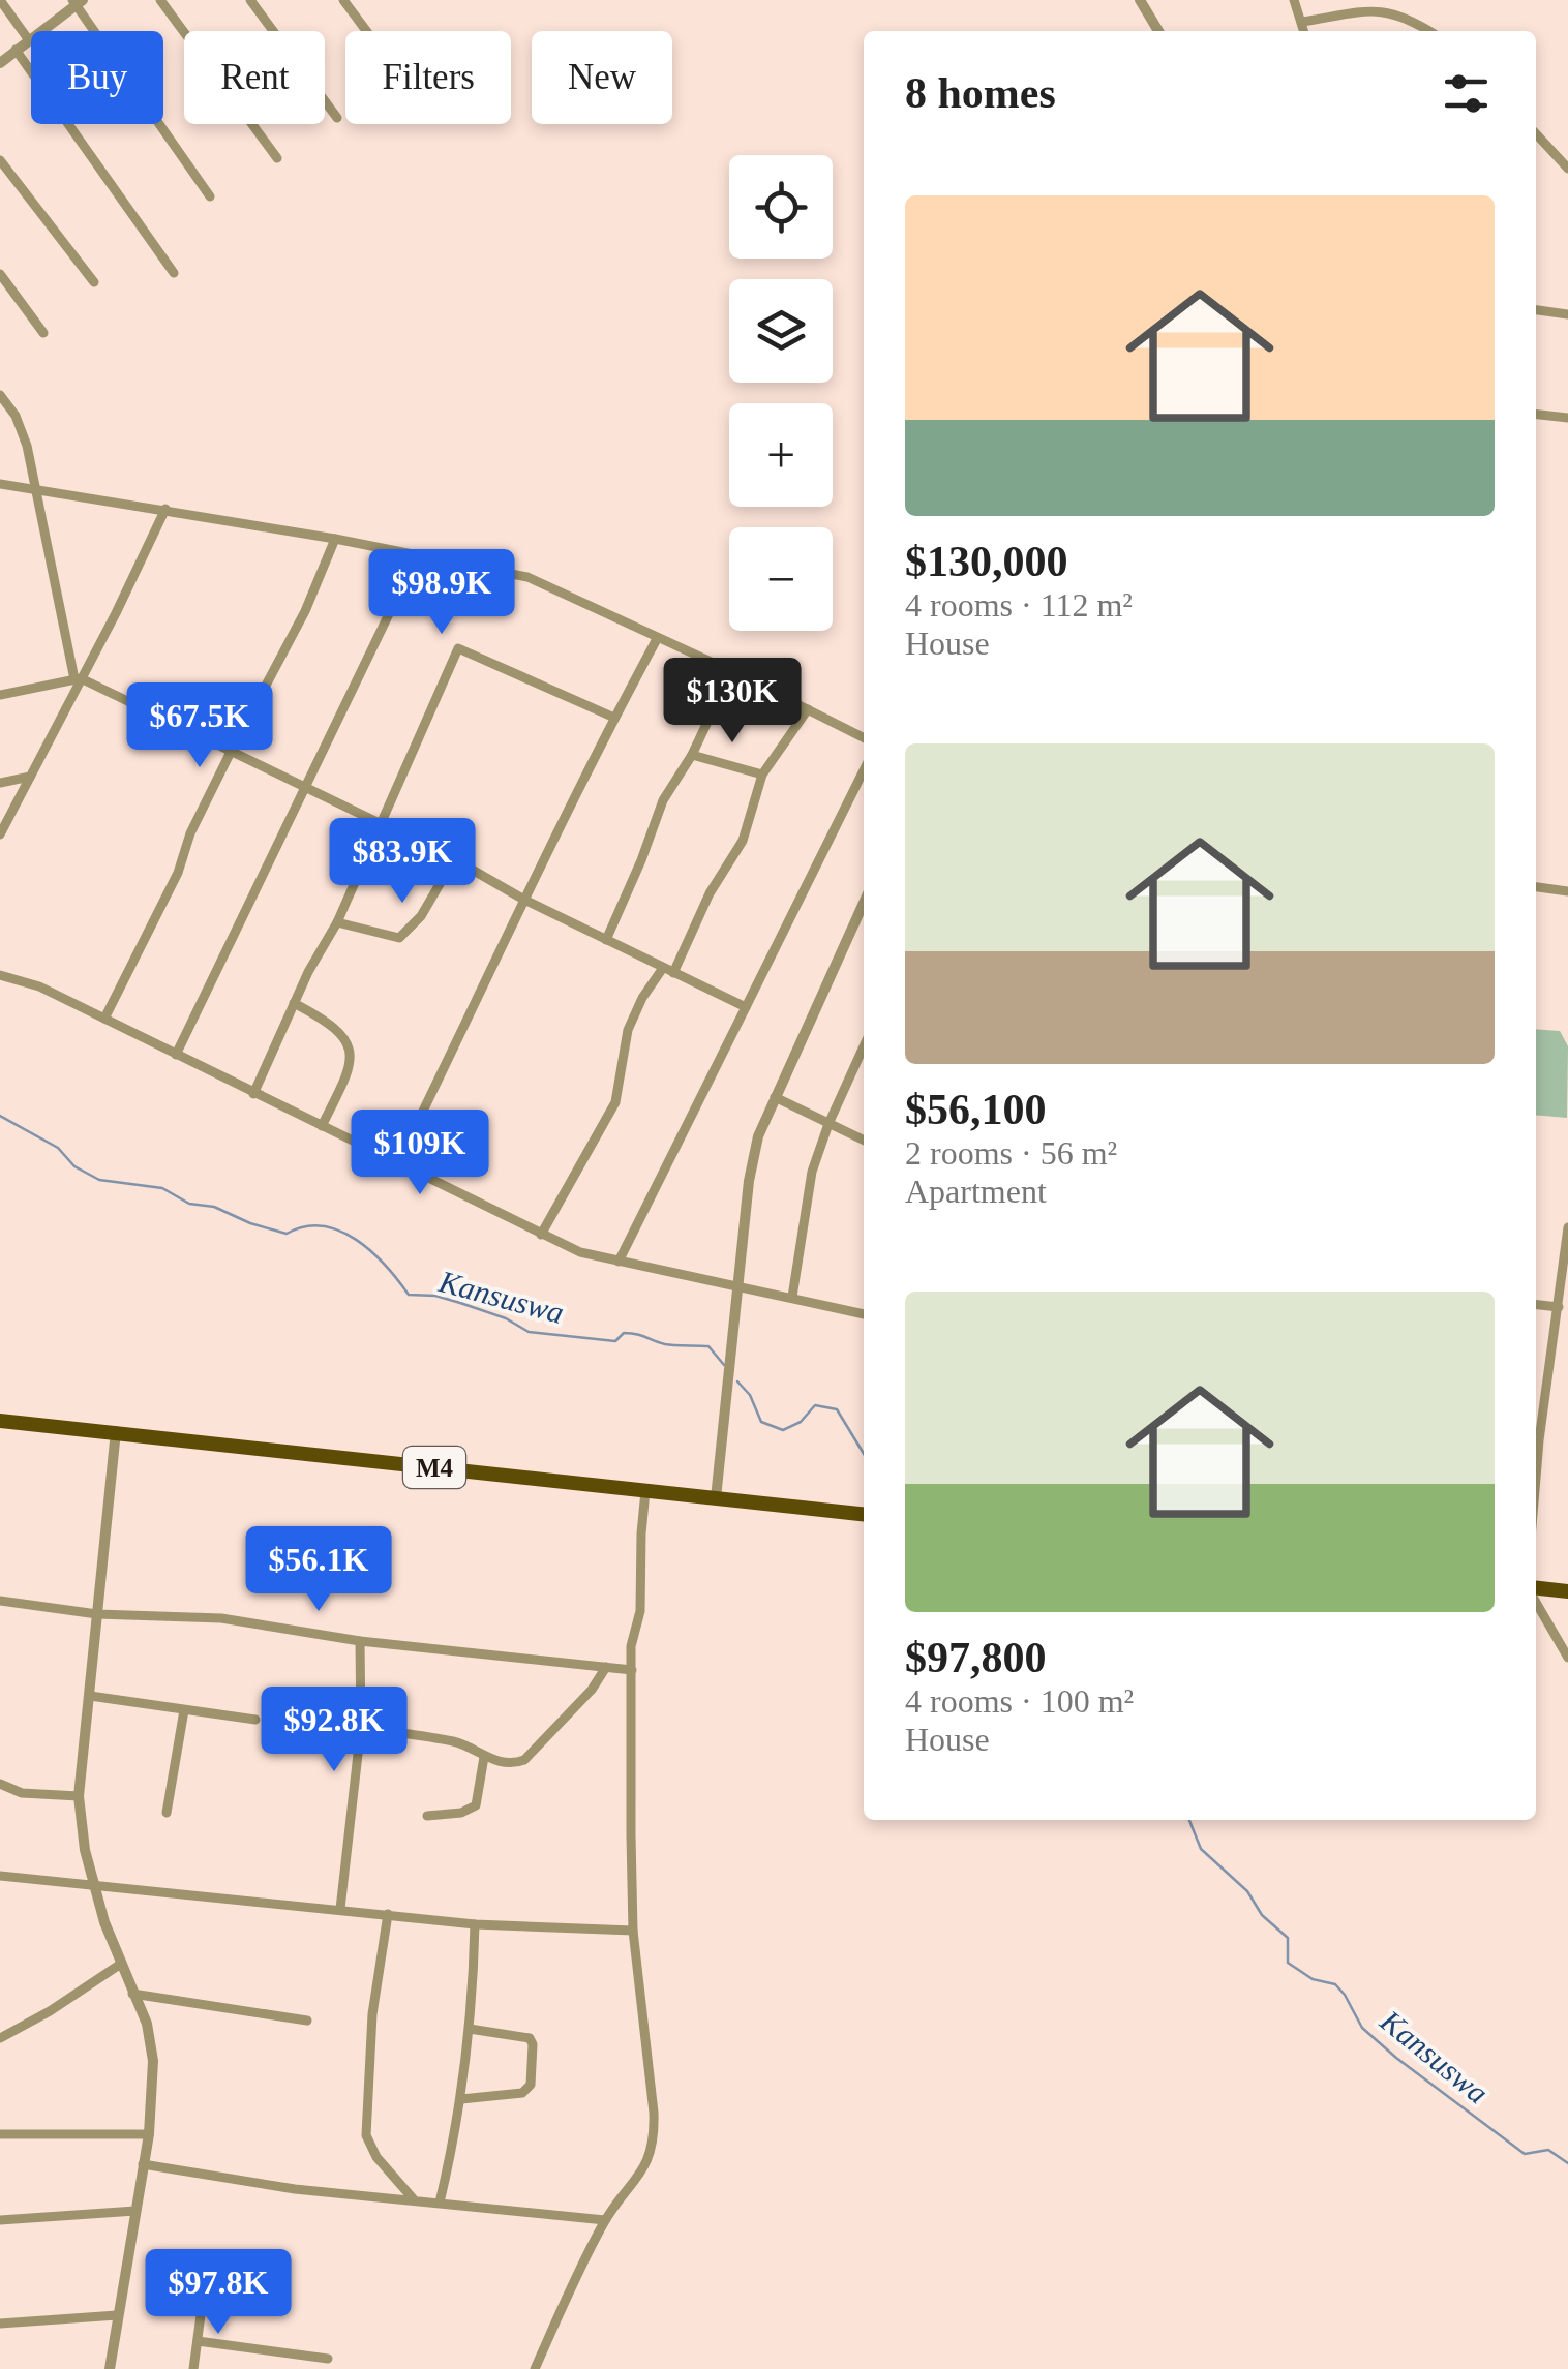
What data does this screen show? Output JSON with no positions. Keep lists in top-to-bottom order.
{
  "streets": {
    "main road": ["M4"]
  },
  "water": ["Kansuswa"],
  "page": {
    "chip": [
      "Buy",
      "Rent",
      "Filters",
      "New"
    ],
    "heading": "8 homes",
    "map_buttons": ["+", "−"],
    "list": [
      {
        "name": "$130,000",
        "note": "4 rooms · 112 m² · House"
      },
      {
        "name": "$56,100",
        "note": "2 rooms · 56 m² · Apartment"
      },
      {
        "name": "$97,800",
        "note": "4 rooms · 100 m² · House"
      }
    ],
    "price": [
      "$98.9K",
      "$130K",
      "$67.5K",
      "$83.9K",
      "$109K",
      "$56.1K",
      "$92.8K",
      "$97.8K"
    ]
  }
}
